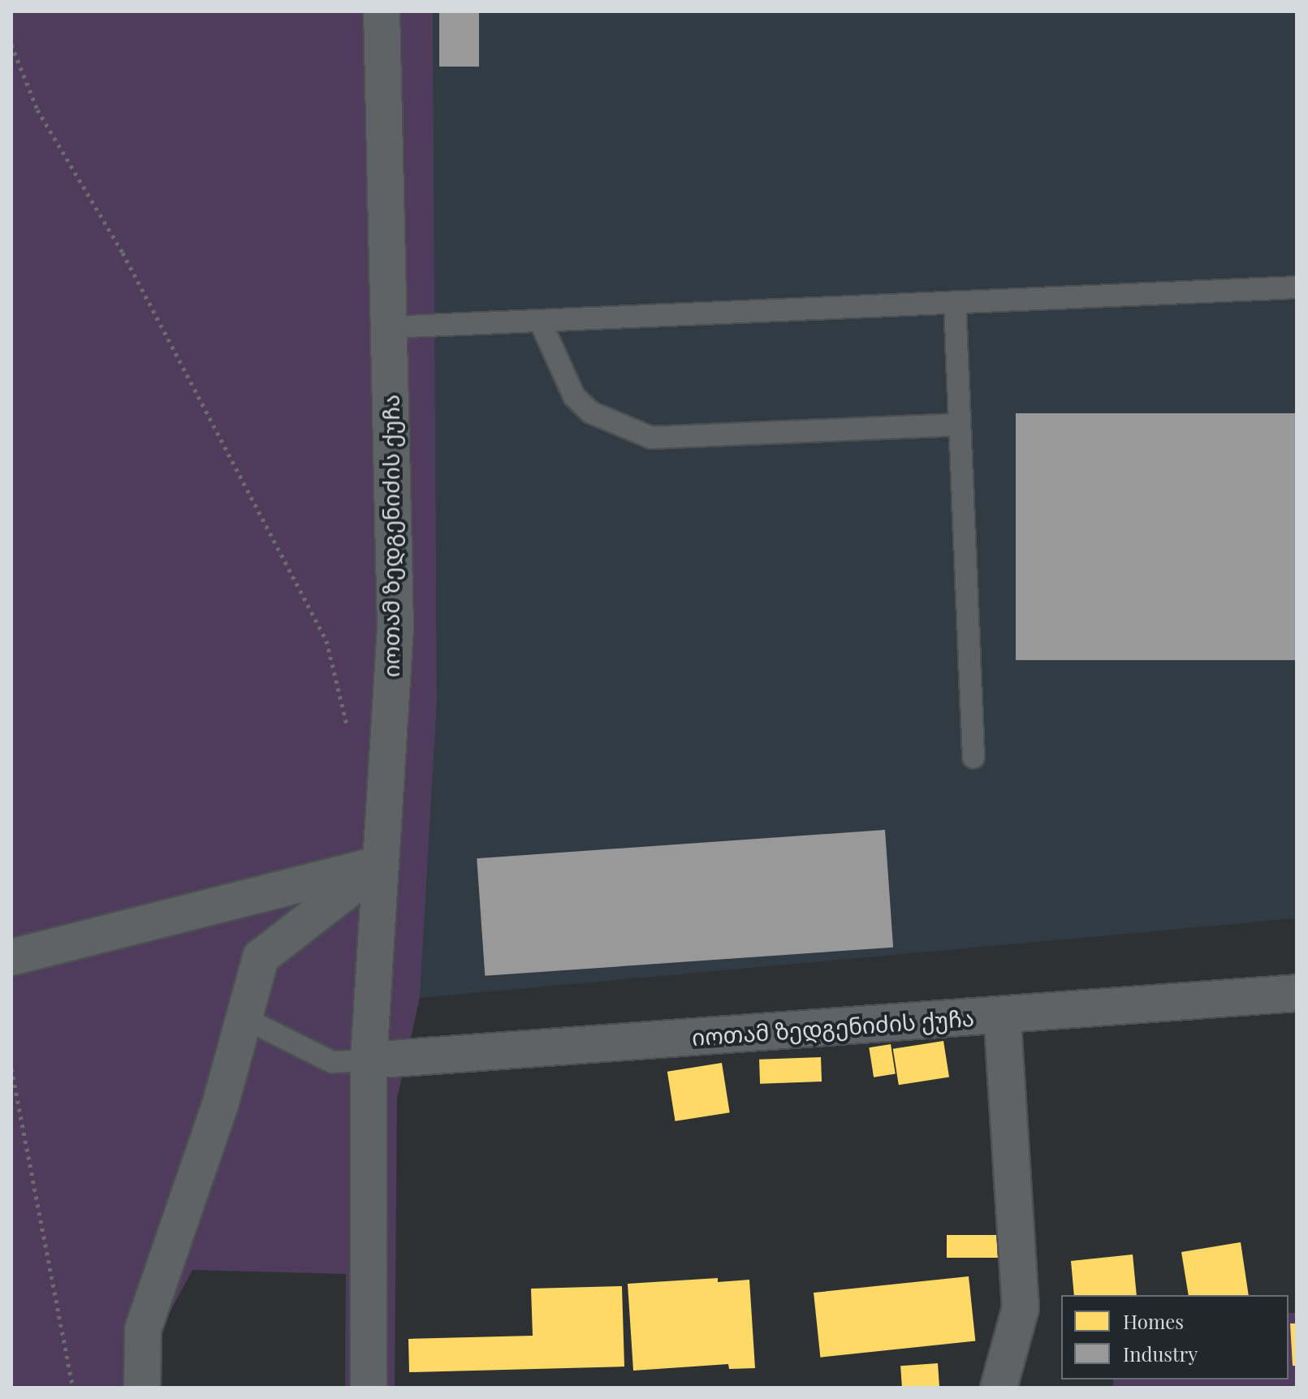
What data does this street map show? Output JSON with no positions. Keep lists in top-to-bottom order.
{
  "streets": {
    "street": ["იოთამ ზედგენიძის ქუჩა"]
  },
  "legend": ["Homes", "Industry"]
}
